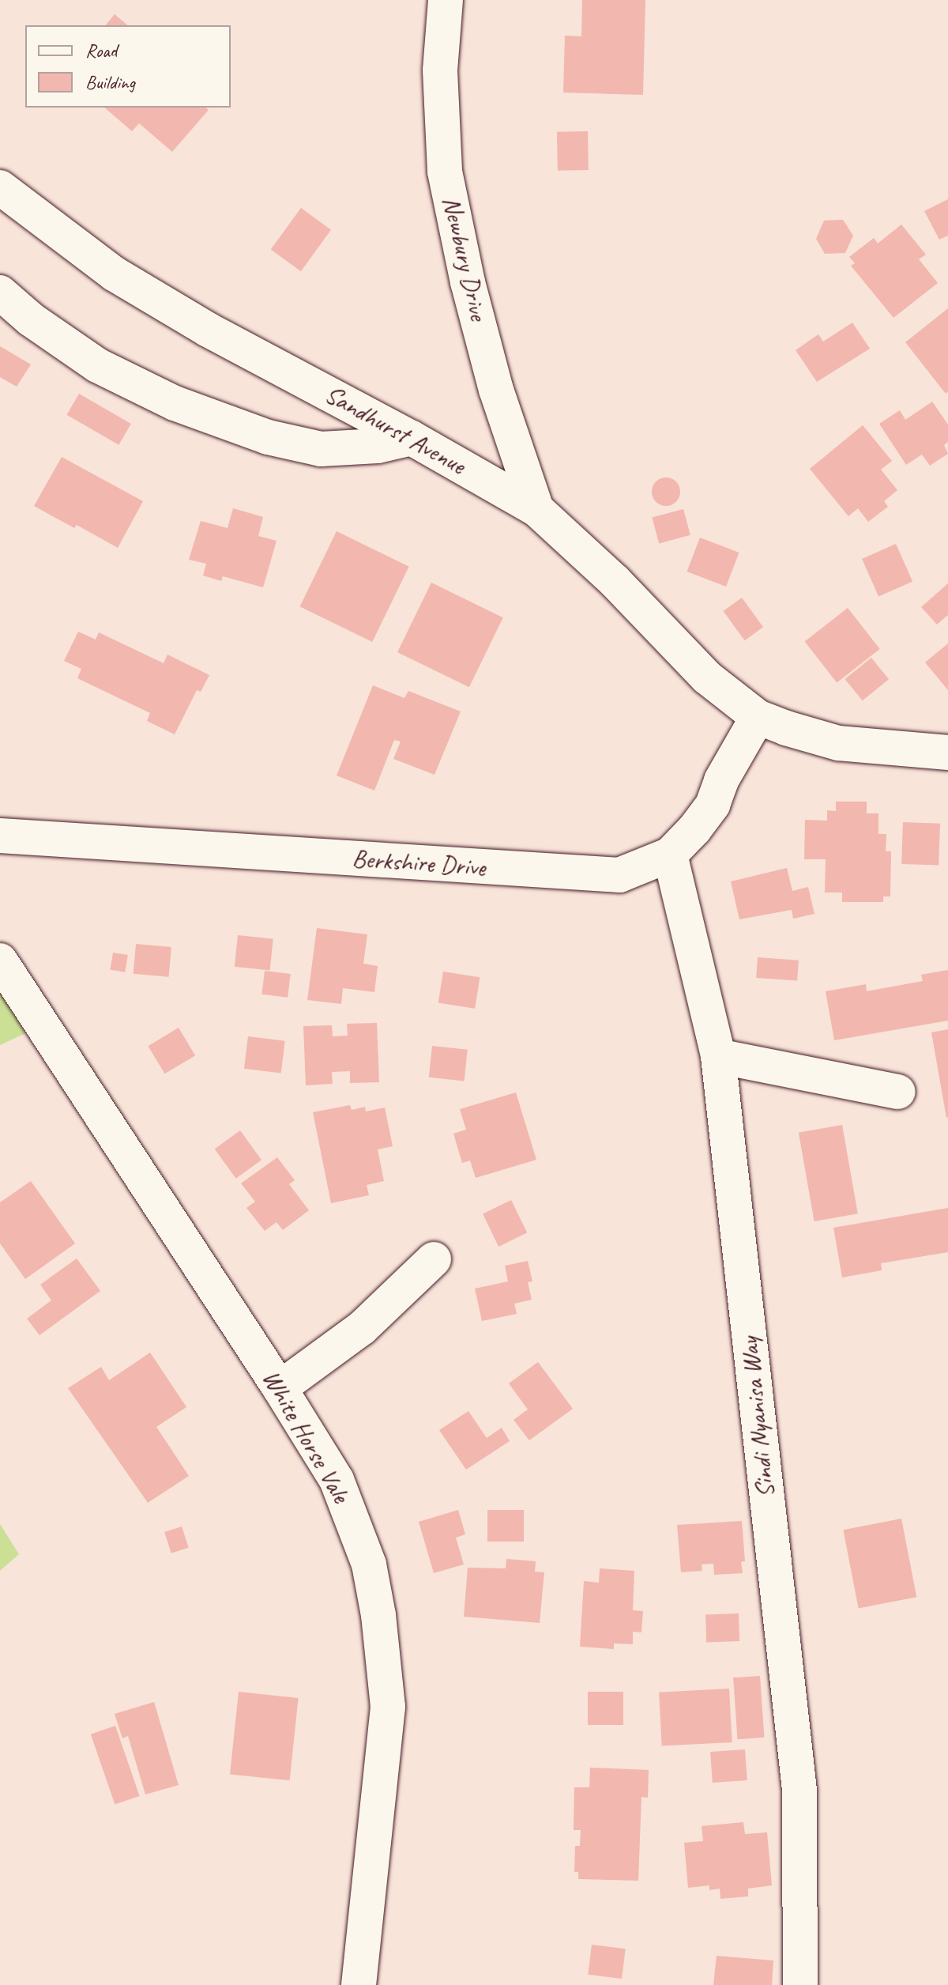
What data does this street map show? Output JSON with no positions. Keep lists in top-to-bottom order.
{
  "streets": {
    "street": [
      "Newbury Drive",
      "Sandhurst Avenue",
      "Berkshire Drive",
      "Sindi Nyanisa Way",
      "White Horse Vale"
    ]
  },
  "crossings": [
    ["Newbury Drive", "Sandhurst Avenue"],
    ["Sandhurst Avenue", "Berkshire Drive"],
    ["Berkshire Drive", "Sindi Nyanisa Way"]
  ],
  "legend": ["Road", "Building"]
}
